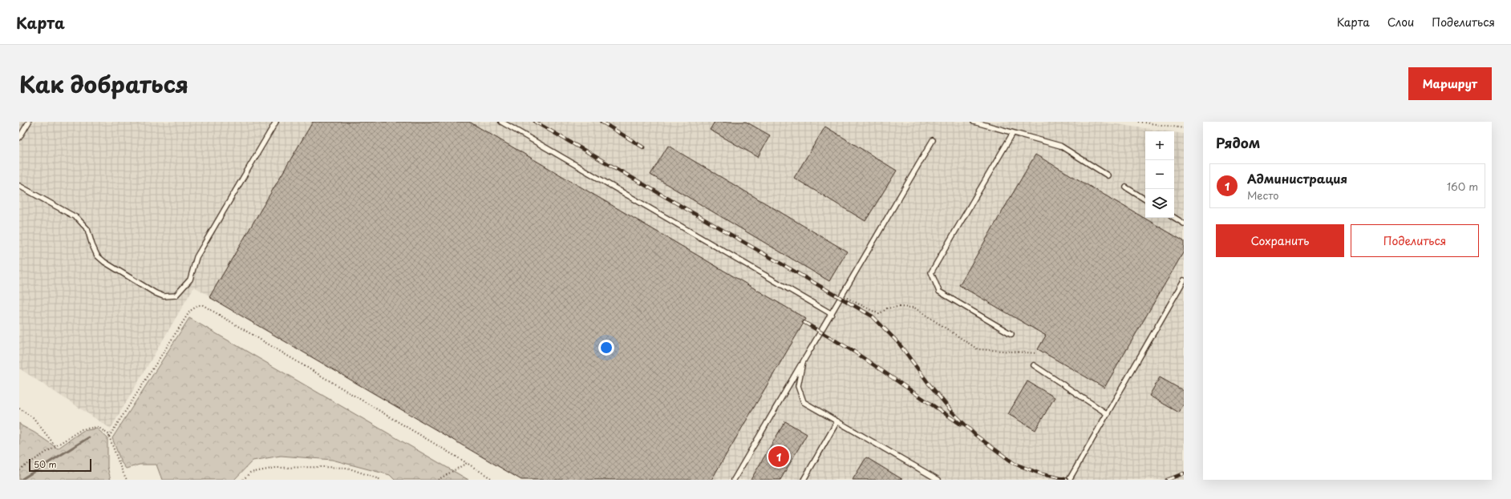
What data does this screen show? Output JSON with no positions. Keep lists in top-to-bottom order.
{
  "scale_bar": "50 m",
  "page": {
    "header": "Карта",
    "nav": ["Карта", "Слои", "Поделиться"],
    "title": "Как добраться",
    "buttons": [
      "Маршрут",
      ["Сохранить", "Поделиться"]
    ],
    "heading": "Рядом",
    "map_buttons": ["+", "−"],
    "list": [
      {
        "mark": "1",
        "name": "Администрация",
        "note": "Место",
        "value": "160 m"
      }
    ],
    "pins": "1",
    "scale": "50 m"
  }
}
